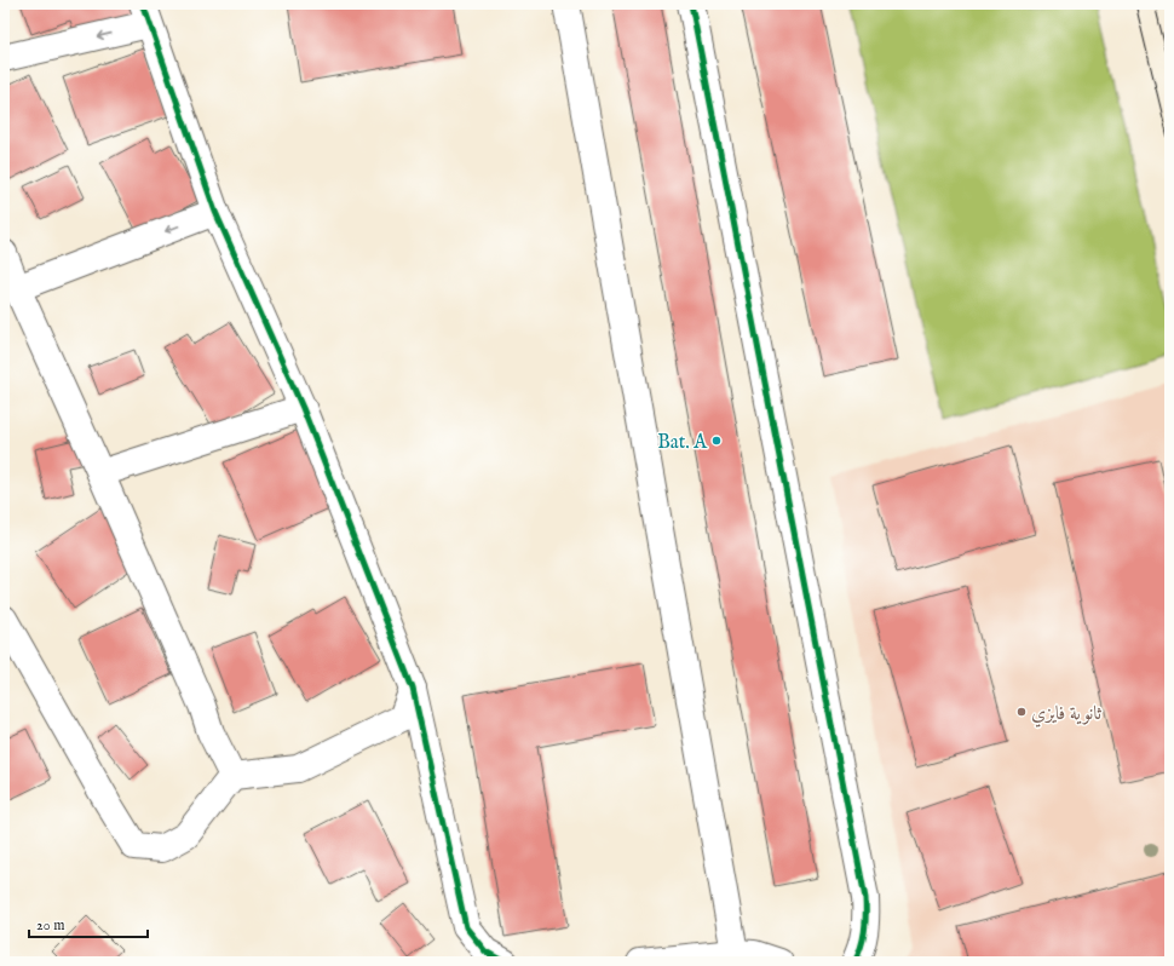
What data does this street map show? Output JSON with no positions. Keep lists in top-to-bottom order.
{
  "places": ["Bat. A", "ثانوية فايزي"],
  "scale_bar": "20 m"
}
